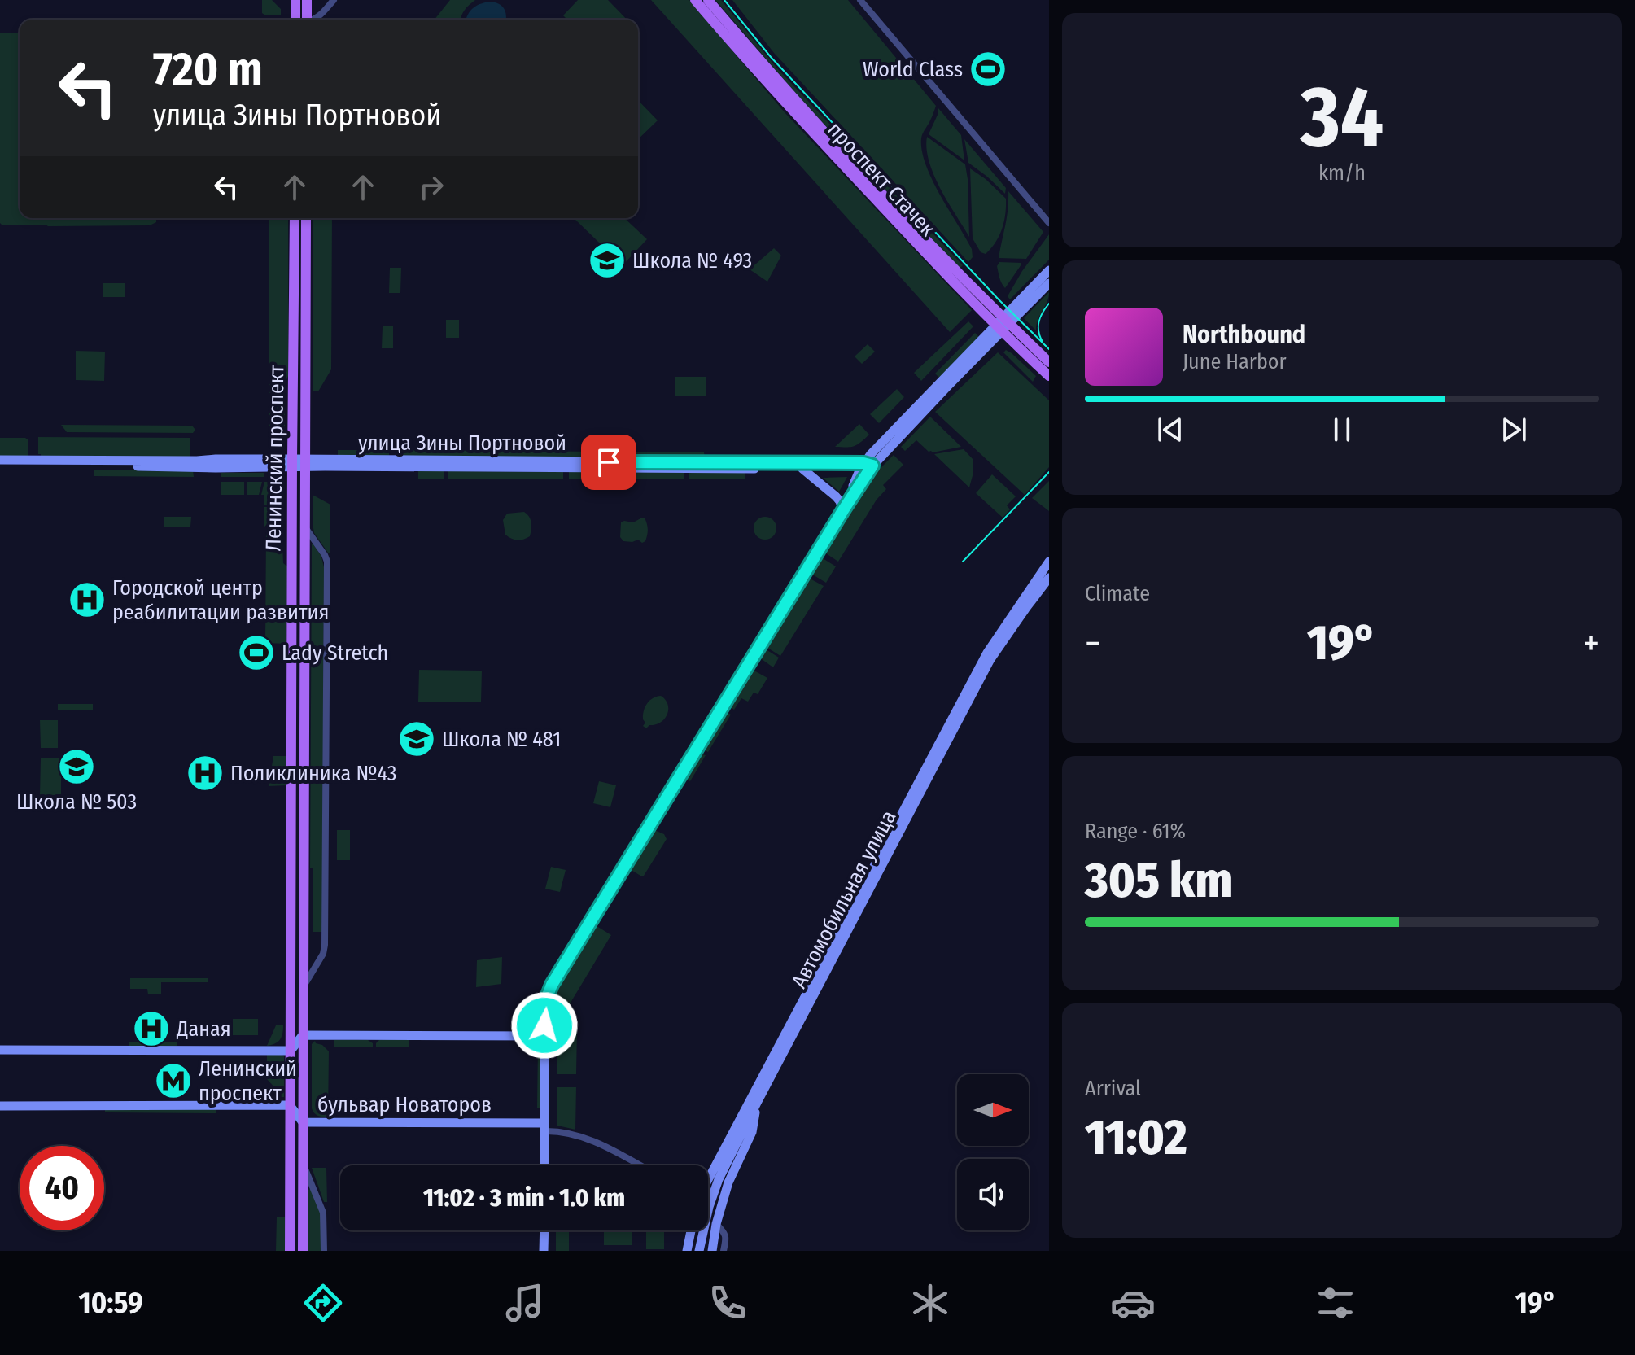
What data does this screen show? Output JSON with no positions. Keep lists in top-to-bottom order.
{
  "streets": {
    "main road": [
      "проспект Стачек",
      "улица Зины Портновой",
      "Ленинский проспект",
      "Автомобильная улица",
      "бульвар Новаторов"
    ]
  },
  "crossings": [
    ["улица Зины Портновой", "Ленинский проспект"],
    ["Ленинский проспект", "бульвар Новаторов"]
  ],
  "places": {
    "sports": ["World Class", "Lady Stretch"],
    "school or university": ["Школа № 493", "Школа № 481", "Школа № 503"],
    "hospital": ["Городской центр реабилитации развития", "Поликлиника №43", "Даная"],
    "metro station": ["Ленинский проспект"]
  },
  "north": "right",
  "page": {
    "tile": [
      ["34", "km/h"],
      "Climate",
      ["Range · 61%", "305 km"],
      ["Arrival", "11:02"]
    ],
    "turn": ["720 m", "улица Зины Портновой"],
    "song": ["Northbound", "June Harbor"],
    "heat": ["−", "19°", "+"],
    "limit": "40",
    "trip": "11:02 · 3 min · 1.0 km",
    "tabs": ["10:59", "19°"]
  }
}
